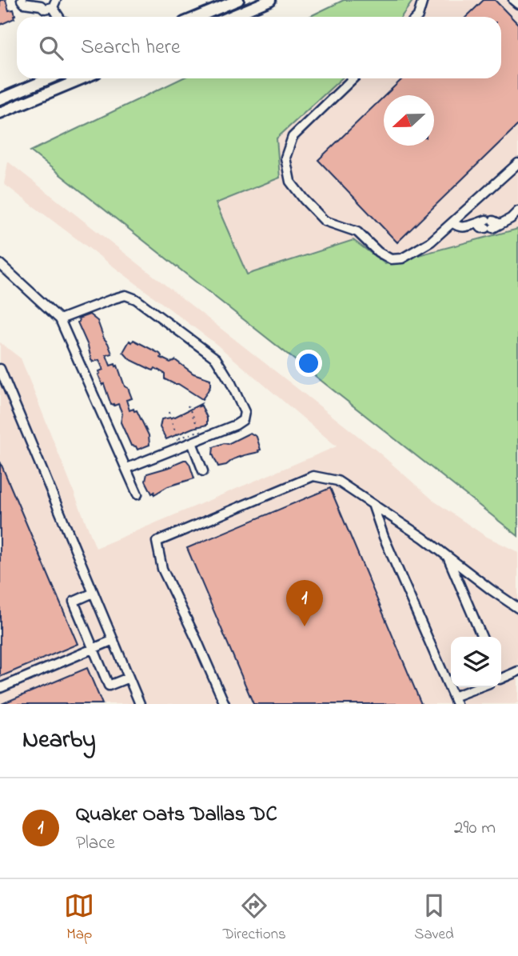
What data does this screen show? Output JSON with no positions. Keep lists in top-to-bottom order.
{
  "north": "left",
  "page": {
    "search": "Search here",
    "pins": "1",
    "heading": "Nearby",
    "list": [
      {
        "mark": "1",
        "name": "Quaker Oats Dallas DC",
        "note": "Place",
        "value": "290 m"
      }
    ],
    "nav": ["Map", "Directions", "Saved"]
  }
}
